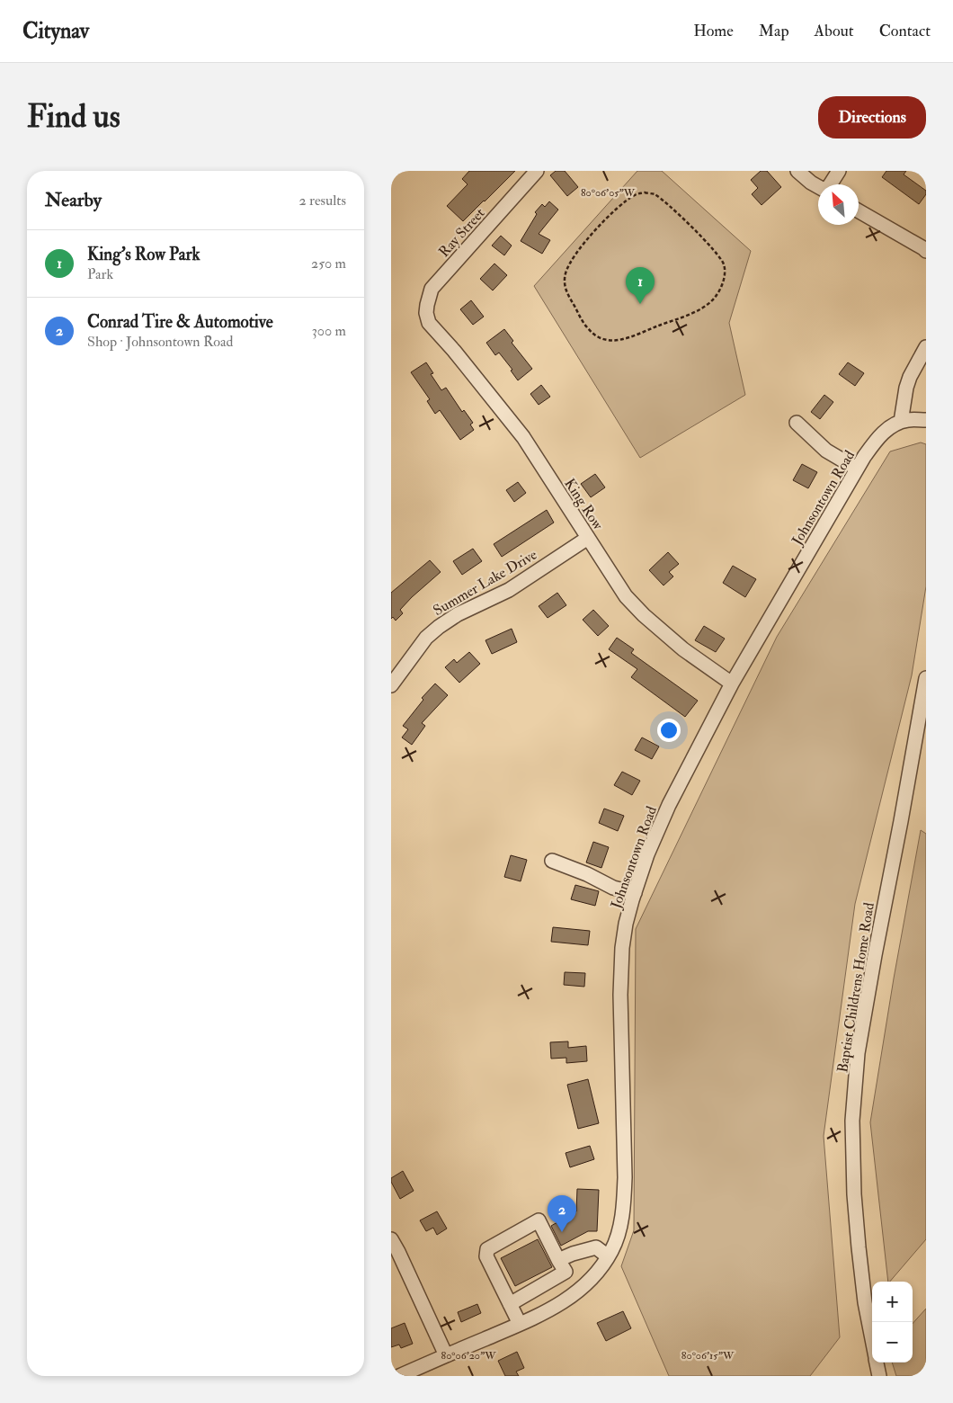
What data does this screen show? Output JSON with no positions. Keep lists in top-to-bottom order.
{
  "streets": {
    "street": [
      "Ray Street",
      "Johnsontown Road",
      "King Row",
      "Summer Lake Drive",
      "Baptist Childrens Home Road"
    ]
  },
  "crossings": [
    ["Ray Street", "King Row"],
    ["Johnsontown Road", "King Row"],
    ["King Row", "Summer Lake Drive"]
  ],
  "north": "top left",
  "page": {
    "header": "Citynav",
    "nav": [
      "Home",
      "Map",
      "About",
      "Contact"
    ],
    "buttons": "Directions",
    "title": "Find us",
    "heading": ["Nearby", "2 results"],
    "list": [
      {
        "mark": "1",
        "name": "King's Row Park",
        "note": "Park",
        "value": "250 m"
      },
      {
        "mark": "2",
        "name": "Conrad Tire & Automotive",
        "note": "Shop · Johnsontown Road",
        "value": "300 m"
      }
    ],
    "pins": ["1", "2"],
    "map_buttons": ["+", "−"]
  },
  "coordinates": ["80°06'05\"W", "80°06'20\"W", "80°06'15\"W"]
}
